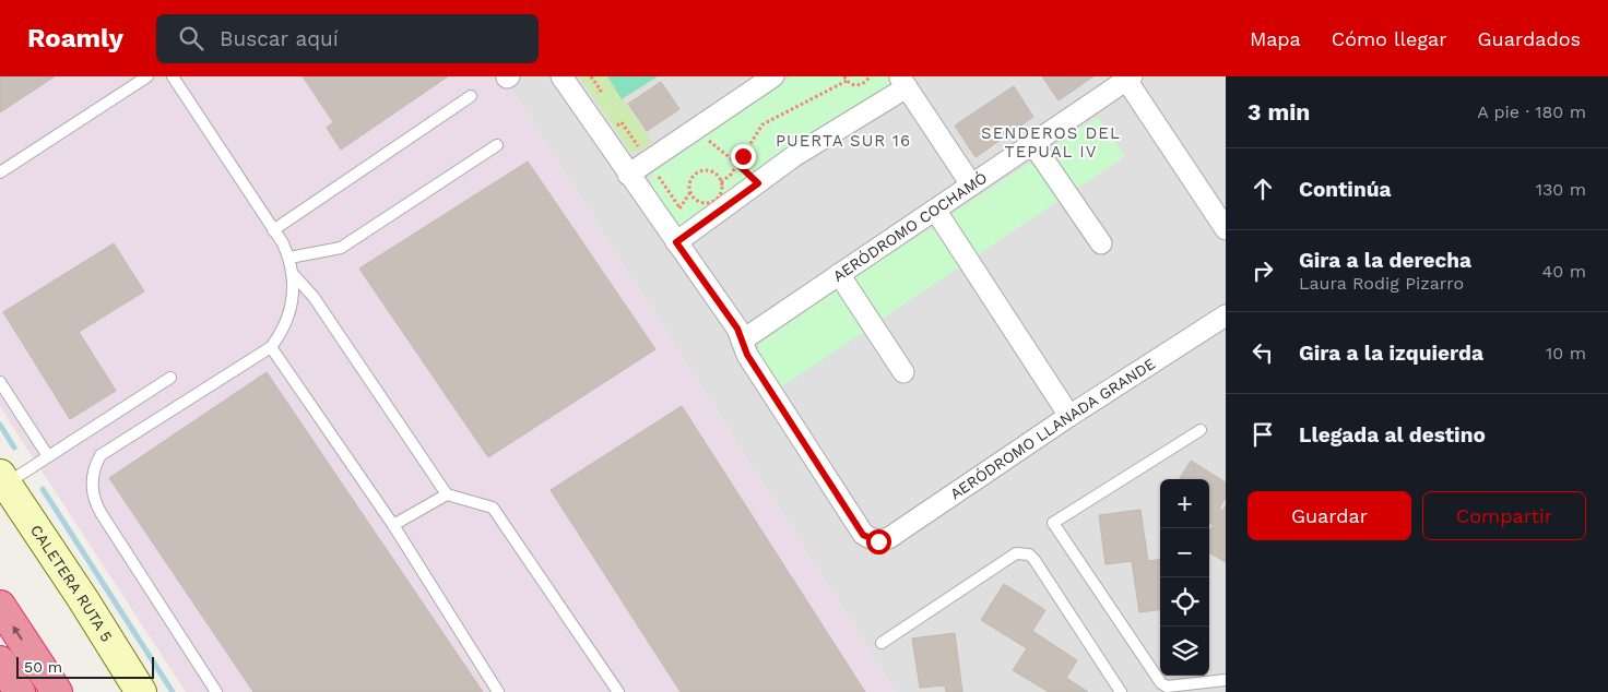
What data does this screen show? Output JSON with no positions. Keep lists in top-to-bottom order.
{
  "streets": {
    "street": ["AERÓDROMO COCHAMÓ", "AERÓDROMO LLANADA GRANDE", "CALETERA RUTA 5"]
  },
  "crossings": [
    ["AERÓDROMO COCHAMÓ", "AERÓDROMO LLANADA GRANDE"]
  ],
  "districts": ["SENDEROS DEL TEPUAL IV", "PUERTA SUR 16"],
  "scale_bar": "50 m",
  "page": {
    "header": "Roamly",
    "search": "Buscar aquí",
    "nav": ["Mapa", "Cómo llegar", "Guardados"],
    "heading": ["3 min", "A pie · 180 m"],
    "list": [
      ["Continúa", "130 m"],
      ["Gira a la derecha", "Laura Rodig Pizarro", "40 m"],
      ["Gira a la izquierda", "10 m"],
      "Llegada al destino"
    ],
    "buttons": ["Guardar", "Compartir"],
    "map_buttons": ["+", "−"],
    "scale": "50 m"
  }
}
